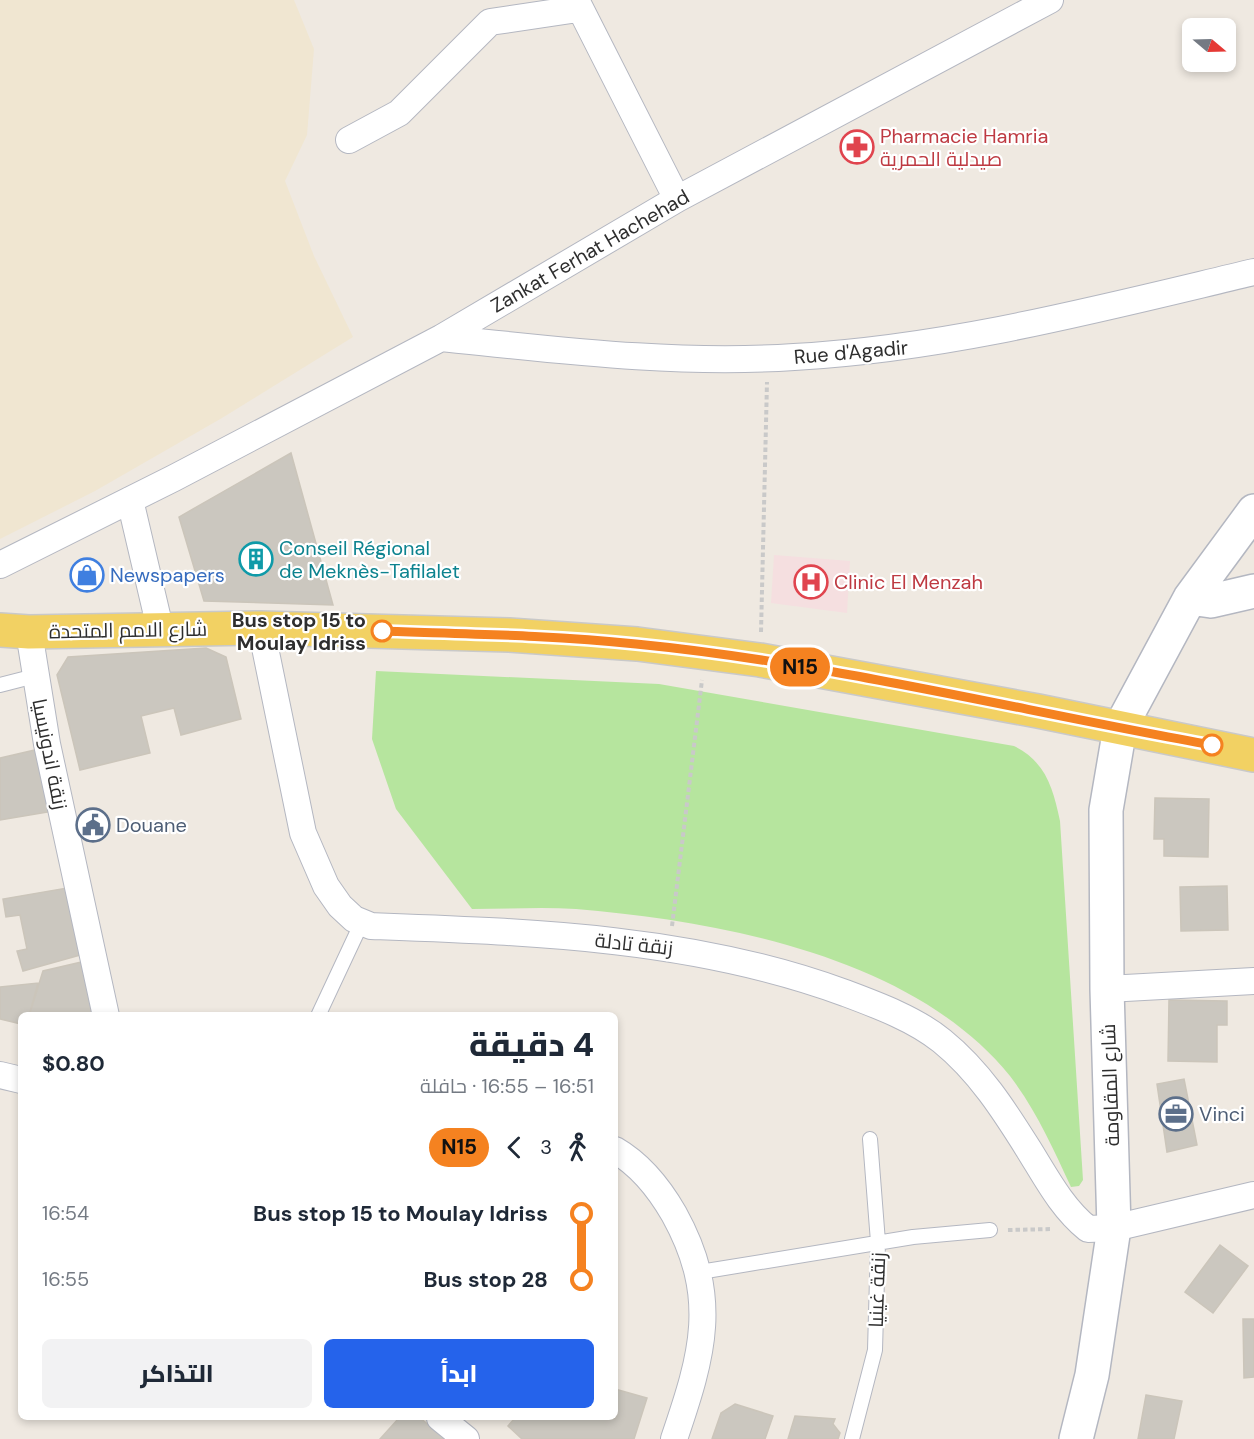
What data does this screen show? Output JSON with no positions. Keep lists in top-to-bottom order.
{
  "streets": {
    "main road": ["شارع الامم المتحدة", "شارع المقاومة"],
    "street": [
      "Zankat Ferhat Hachehad",
      "Rue d'Agadir",
      "زنقة اندونيسيا",
      "زنقة تادلة"
    ],
    "lane": ["زنقة غينيا"]
  },
  "crossings": [
    ["Zankat Ferhat Hachehad", "Rue d'Agadir"],
    ["شارع الامم المتحدة", "زنقة اندونيسيا"],
    ["شارع الامم المتحدة", "زنقة تادلة"],
    ["شارع الامم المتحدة", "شارع المقاومة"],
    ["زنقة تادلة", "شارع المقاومة"]
  ],
  "places": {
    "pharmacy": ["Pharmacie Hamria صيدلية الحمرية"],
    "building": ["Conseil Régional de Meknès-Tafilalet"],
    "shop": ["Newspapers"],
    "hospital": ["Clinic El Menzah"],
    "other": ["Bus stop 15 to Moulay Idriss"],
    "public building": ["Douane"],
    "office": ["Vinci"]
  },
  "lines": ["bus line N15"],
  "north": "right",
  "page": {
    "on_map": "N15",
    "heading": ["4 دقيقة", "16:51 – 16:55 · حافلة", "$0.80"],
    "legs": ["3", "N15"],
    "list": [
      {
        "name": "Bus stop 15 to Moulay Idriss",
        "value": "16:54"
      },
      {
        "name": "Bus stop 28",
        "value": "16:55"
      }
    ],
    "buttons": ["ابدأ", "التذاكر"]
  }
}
